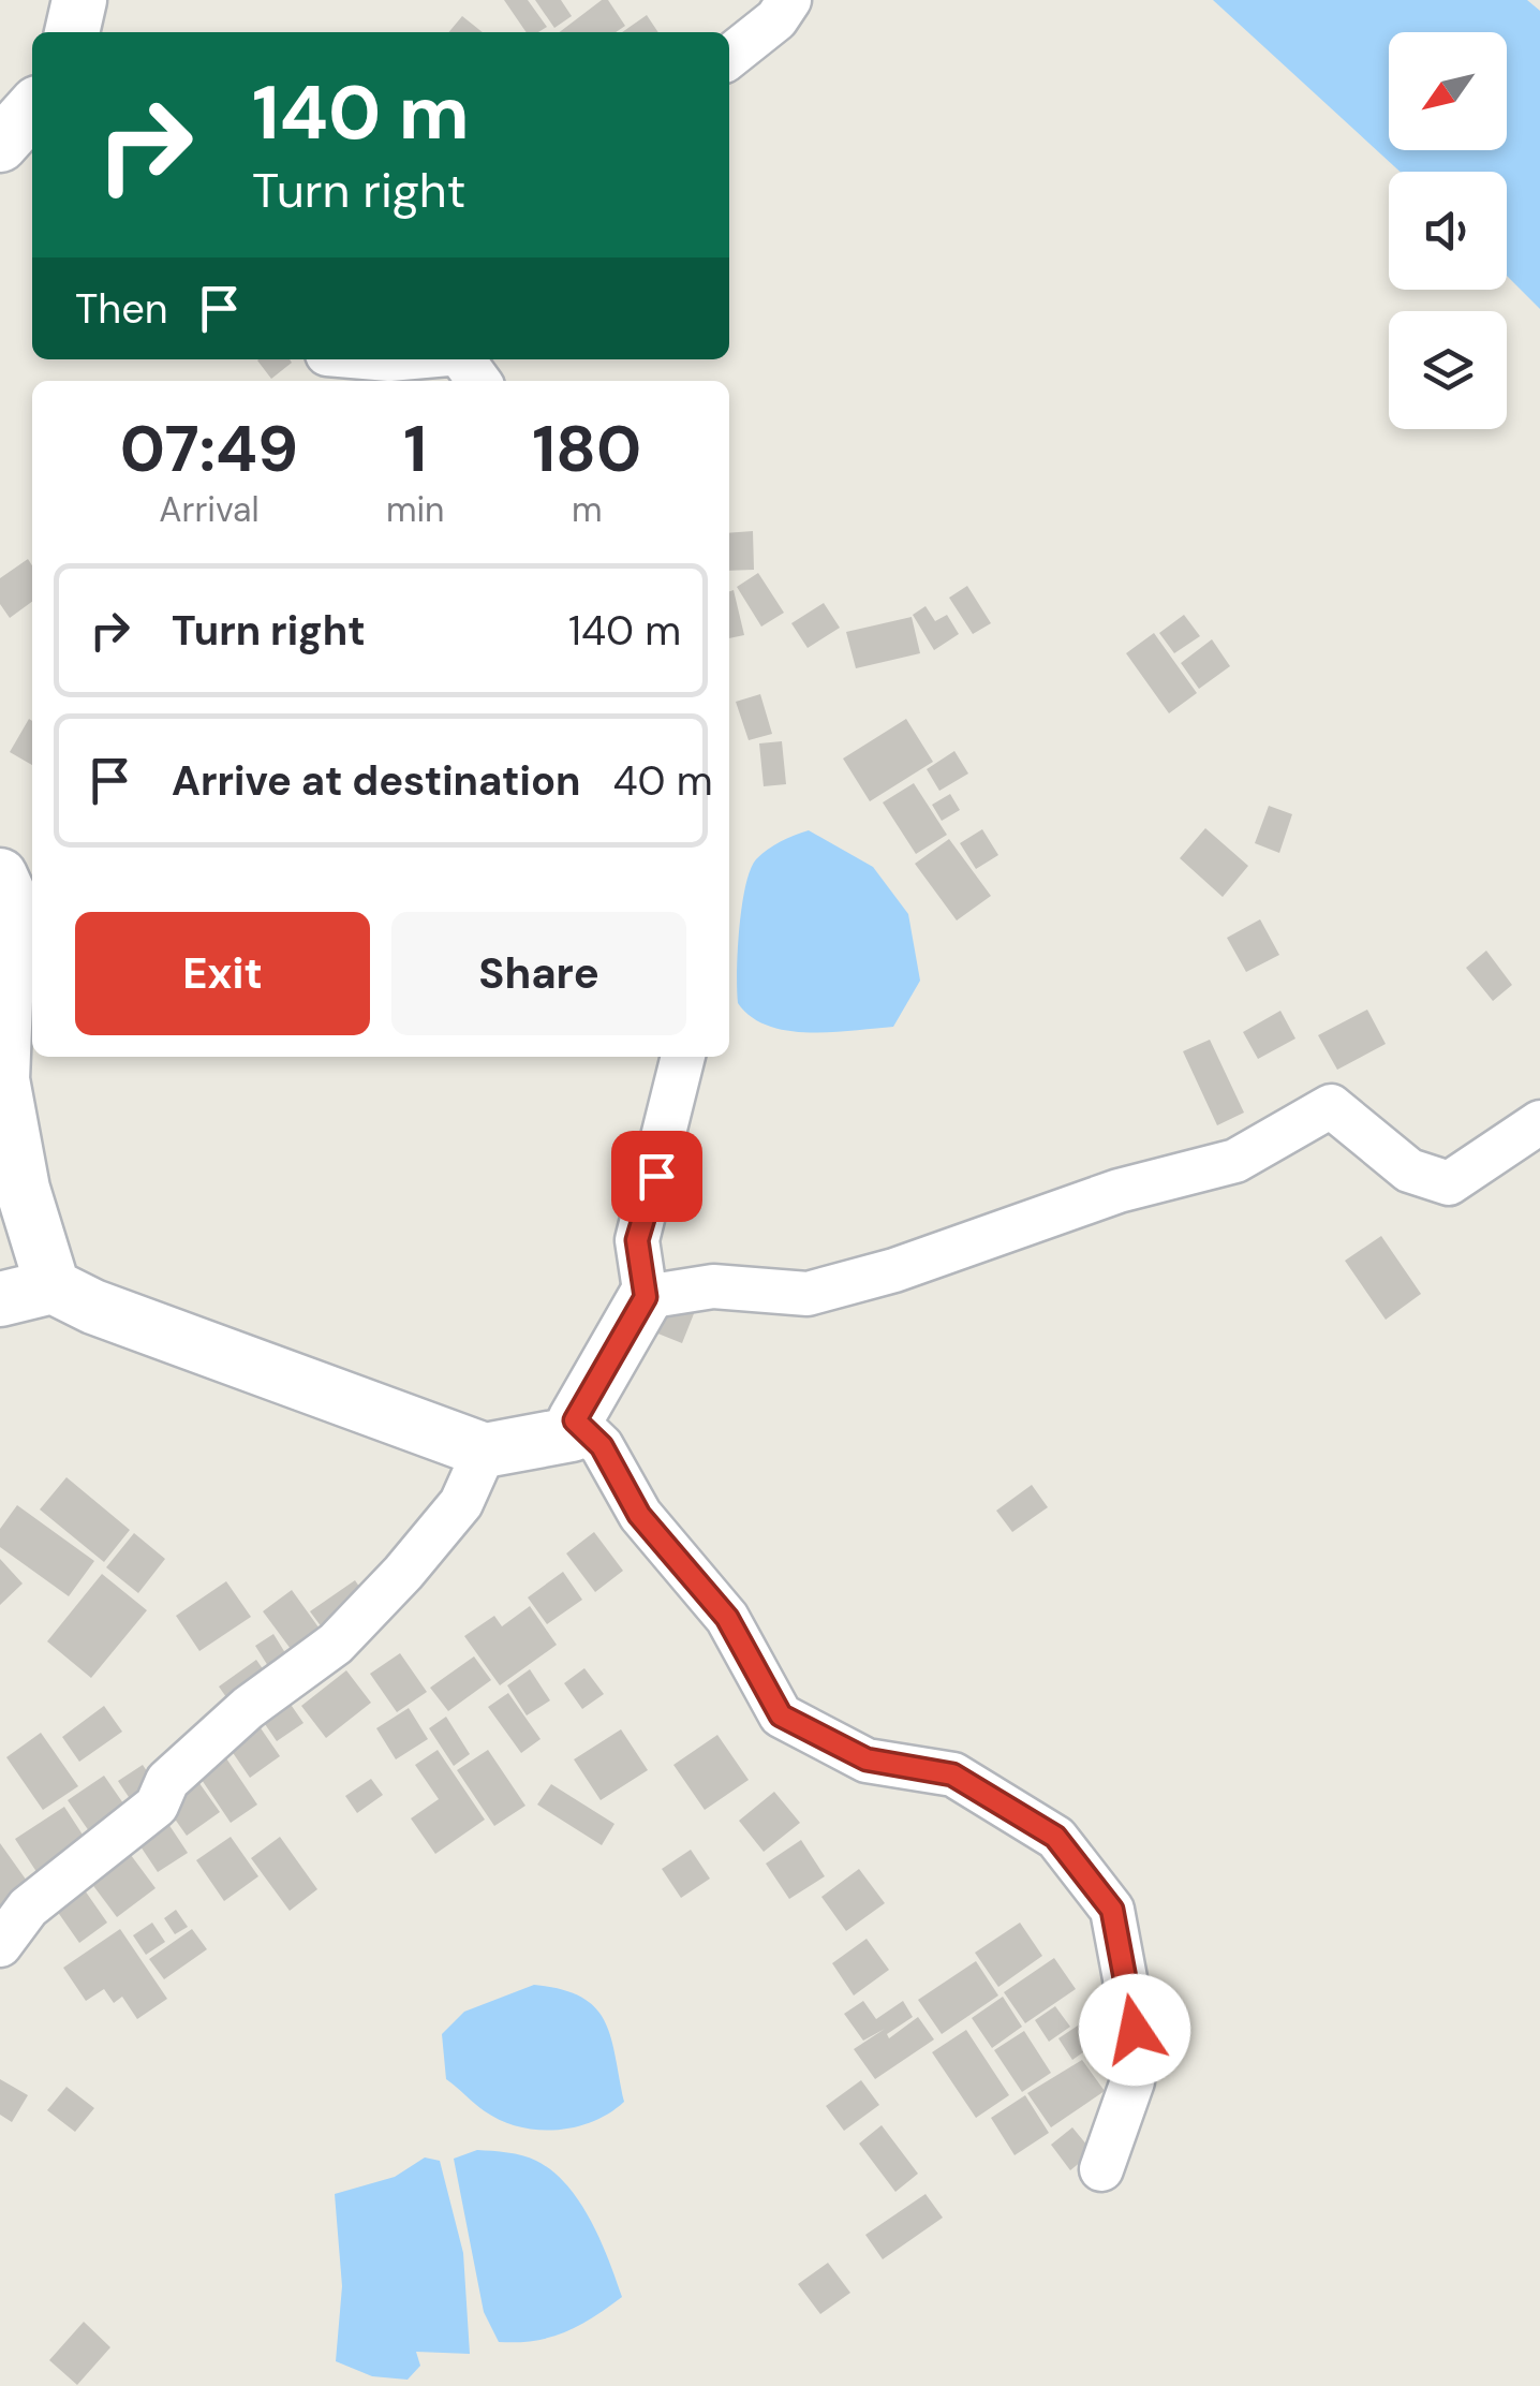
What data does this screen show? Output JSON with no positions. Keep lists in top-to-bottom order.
{
  "north": "bottom left",
  "page": {
    "turn": ["140 m", "Turn right"],
    "then": "Then",
    "eta": [
      "07:49",
      "Arrival",
      "1",
      "min",
      "180",
      "m"
    ],
    "list": [
      {
        "name": "Turn right",
        "value": "140 m"
      },
      {
        "name": "Arrive at destination",
        "value": "40 m"
      }
    ],
    "buttons": ["Exit", "Share"]
  }
}
